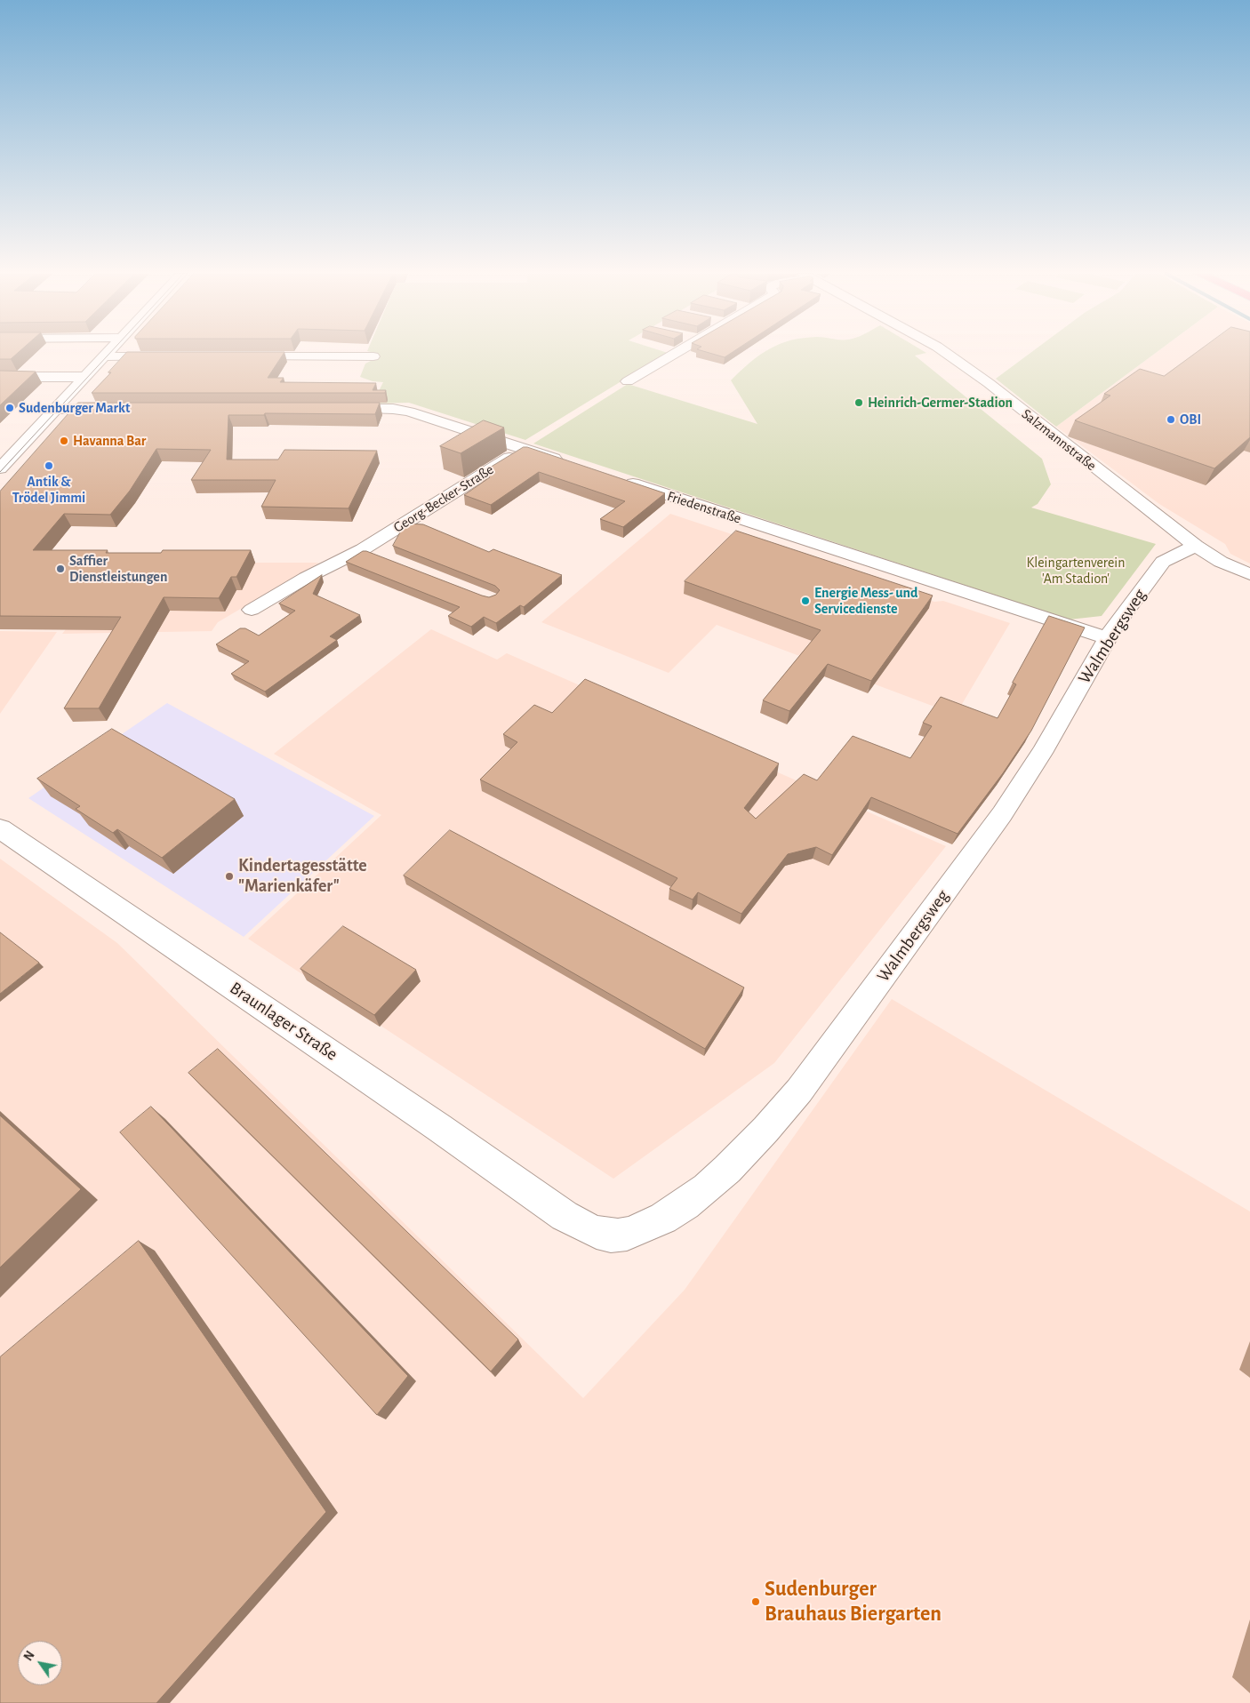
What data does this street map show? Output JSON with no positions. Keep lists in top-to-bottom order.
{
  "streets": {
    "street": [
      "Salzmannstraße",
      "Georg-Becker-Straße",
      "Friedenstraße",
      "Walmbergsweg",
      "Braunlager Straße"
    ]
  },
  "crossings": [
    ["Salzmannstraße", "Walmbergsweg"],
    ["Friedenstraße", "Walmbergsweg"],
    ["Walmbergsweg", "Braunlager Straße"]
  ],
  "parks": ["Kleingartenverein 'Am Stadion'"],
  "places": [
    "Heinrich-Germer-Stadion",
    "Sudenburger Markt",
    "OBI",
    "Havanna Bar",
    "Antik & Trödel Jimmi",
    "Saffier Dienstleistungen",
    "Energie Mess- und Servicedienste",
    "Kindertagesstätte \"Marienkäfer\"",
    "Sudenburger Brauhaus Biergarten"
  ],
  "north": "top left"
}
